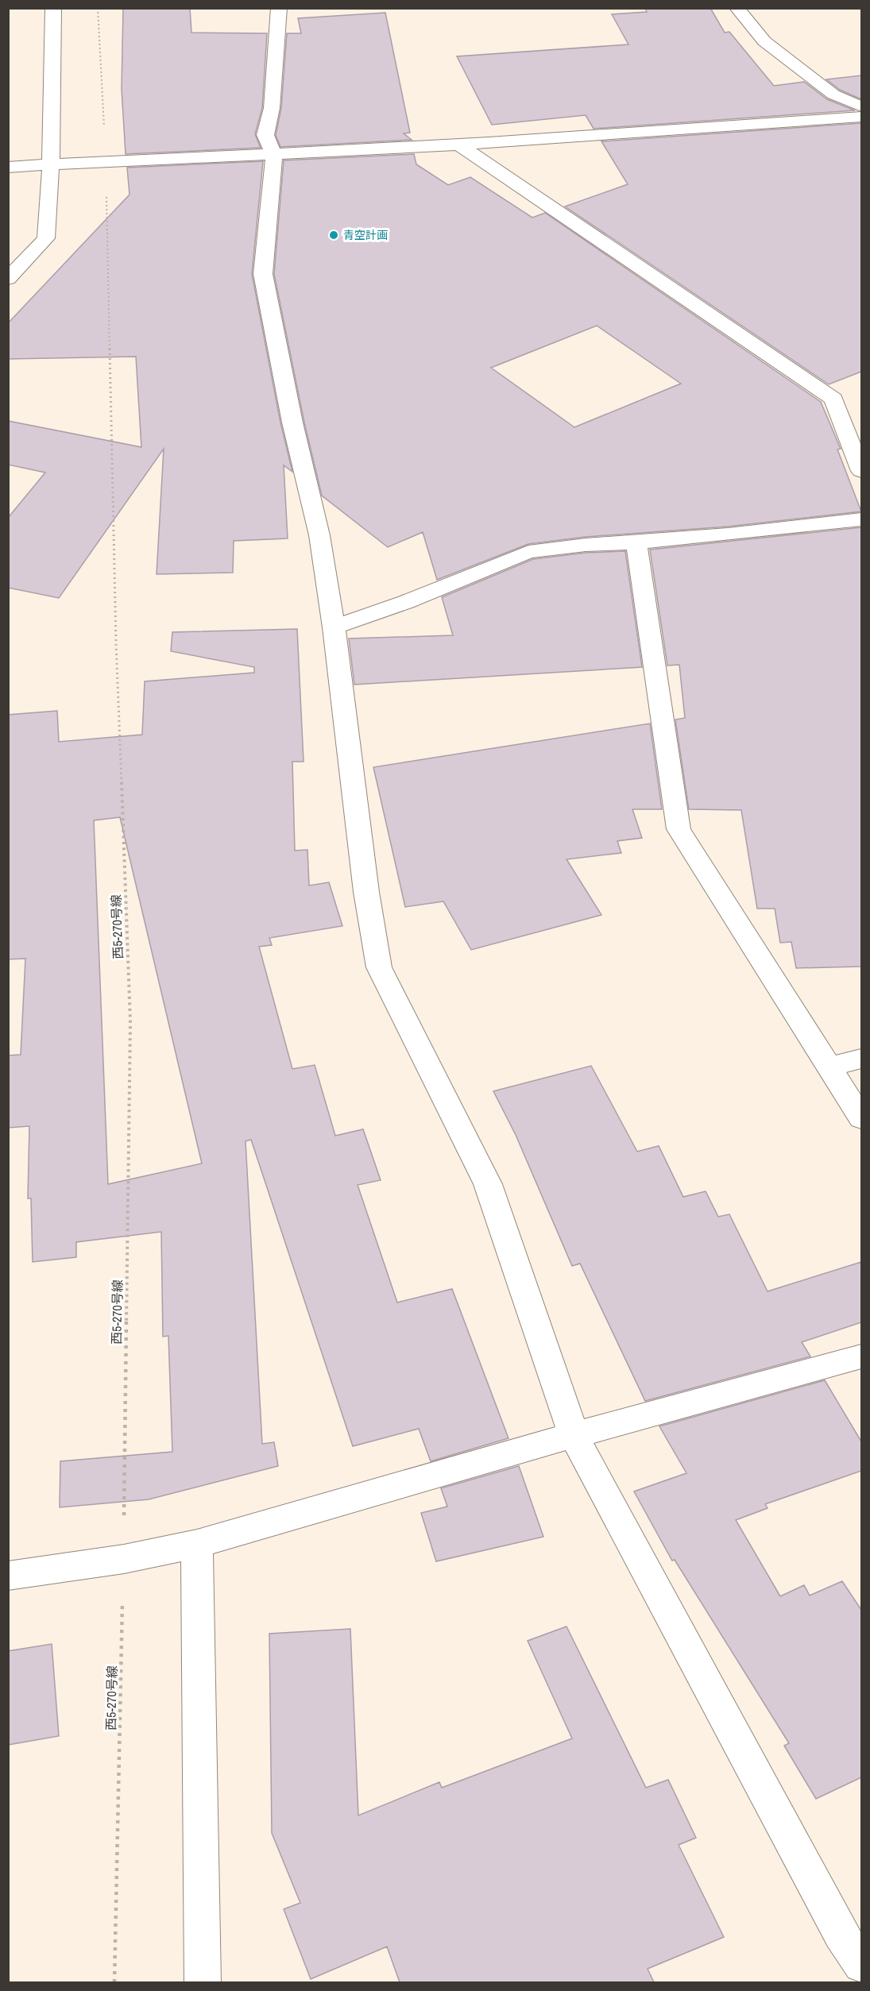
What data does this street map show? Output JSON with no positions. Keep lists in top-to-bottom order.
{
  "streets": {
    "path": ["西5-270号線"]
  },
  "places": ["青空計画"]
}
